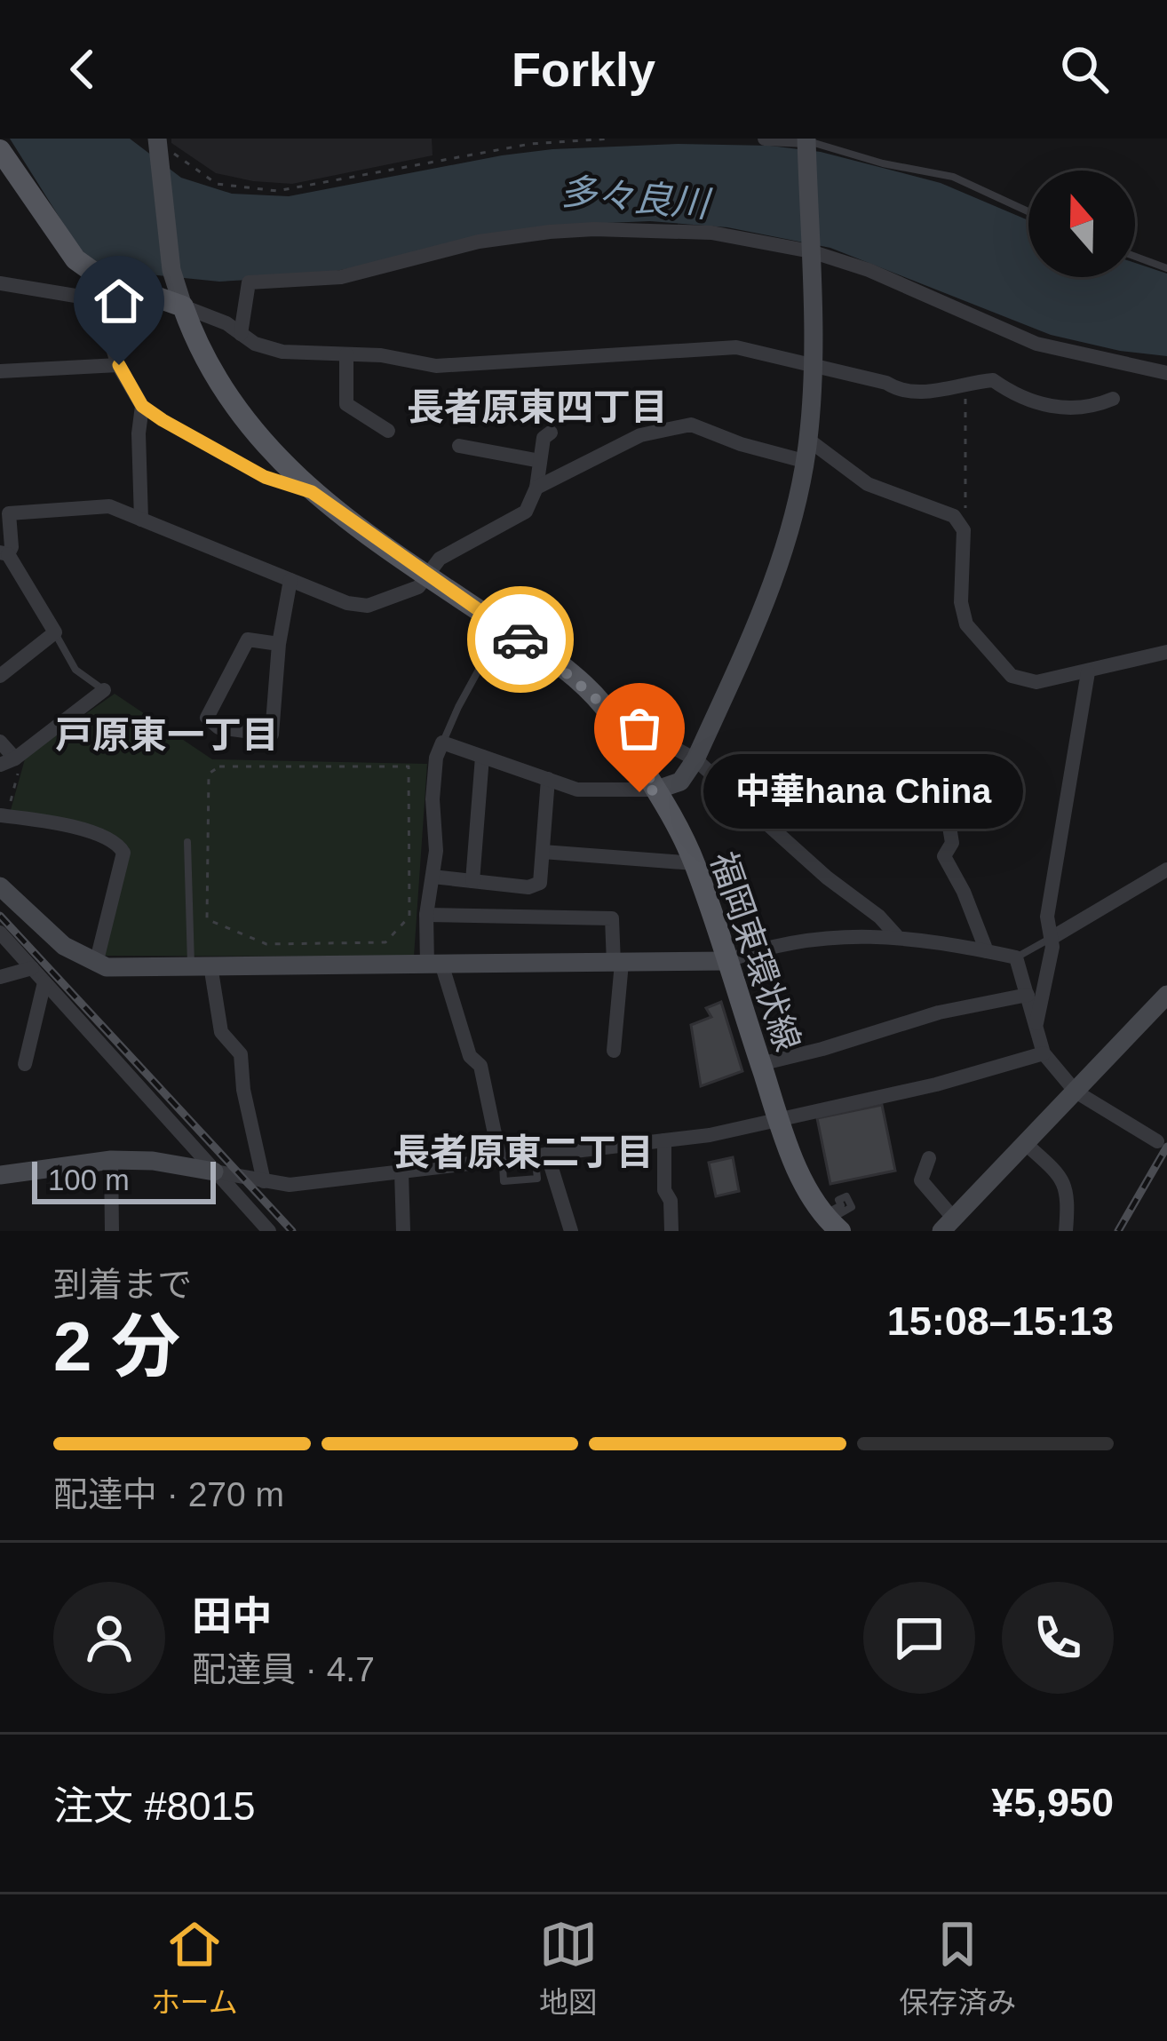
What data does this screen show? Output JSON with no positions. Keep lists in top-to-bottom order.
{
  "streets": {
    "main road": ["福岡東環状線"]
  },
  "districts": ["長者原東四丁目", "戸原東一丁目", "長者原東二丁目"],
  "water": ["多々良川"],
  "places": ["中華hana China"],
  "scale_bar": "100 m",
  "north": "top",
  "page": {
    "header": "Forkly",
    "bubble": "中華hana China",
    "scale": "100 m",
    "heading": ["2 分", "到着まで", "15:08–15:13"],
    "panel": [
      "田中",
      "配達員 · 4.7",
      "注文 #8015",
      "¥5,950"
    ],
    "bar": "配達中 · 270 m",
    "tabs": ["ホーム", "地図", "保存済み"]
  }
}
